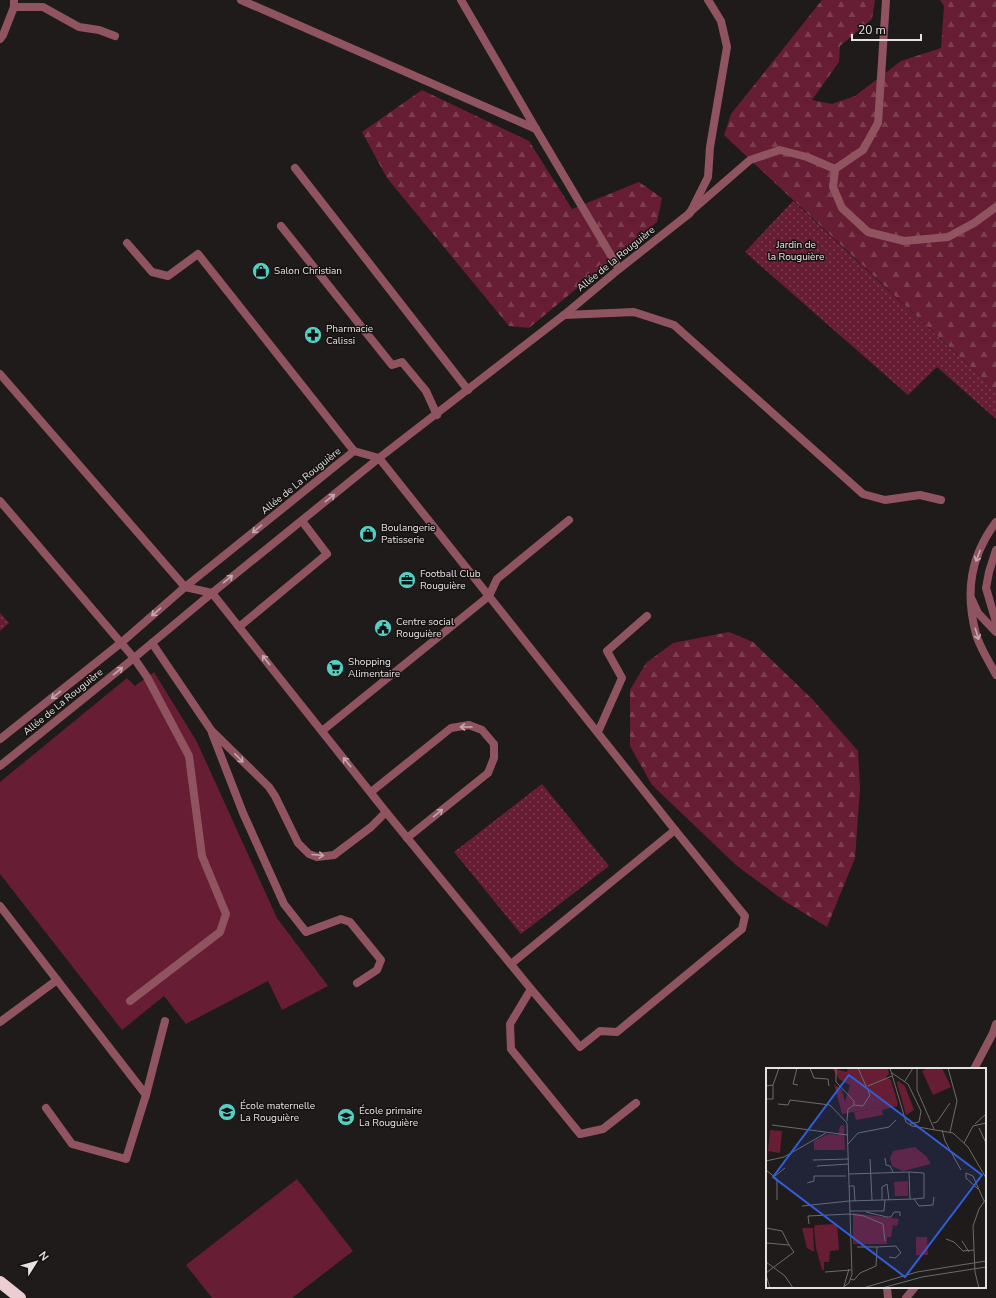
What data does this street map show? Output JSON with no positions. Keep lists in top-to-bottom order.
{
  "streets": {
    "street": ["Allée de la Rouguière", "Allée de La Rouguière"]
  },
  "crossings": [
    ["Allée de la Rouguière", "Allée de La Rouguière"]
  ],
  "parks": ["Jardin de la Rouguière"],
  "places": {
    "shop": ["Salon Christian", "Boulangerie Patisserie"],
    "pharmacy": ["Pharmacie Calissi"],
    "office": ["Football Club Rouguière"],
    "public building": ["Centre social Rouguière"],
    "supermarket": ["Shopping Alimentaire"],
    "school or university": ["École maternelle La Rouguière", "École primaire La Rouguière"]
  },
  "scale_bar": "20 m",
  "north": "top right"
}
